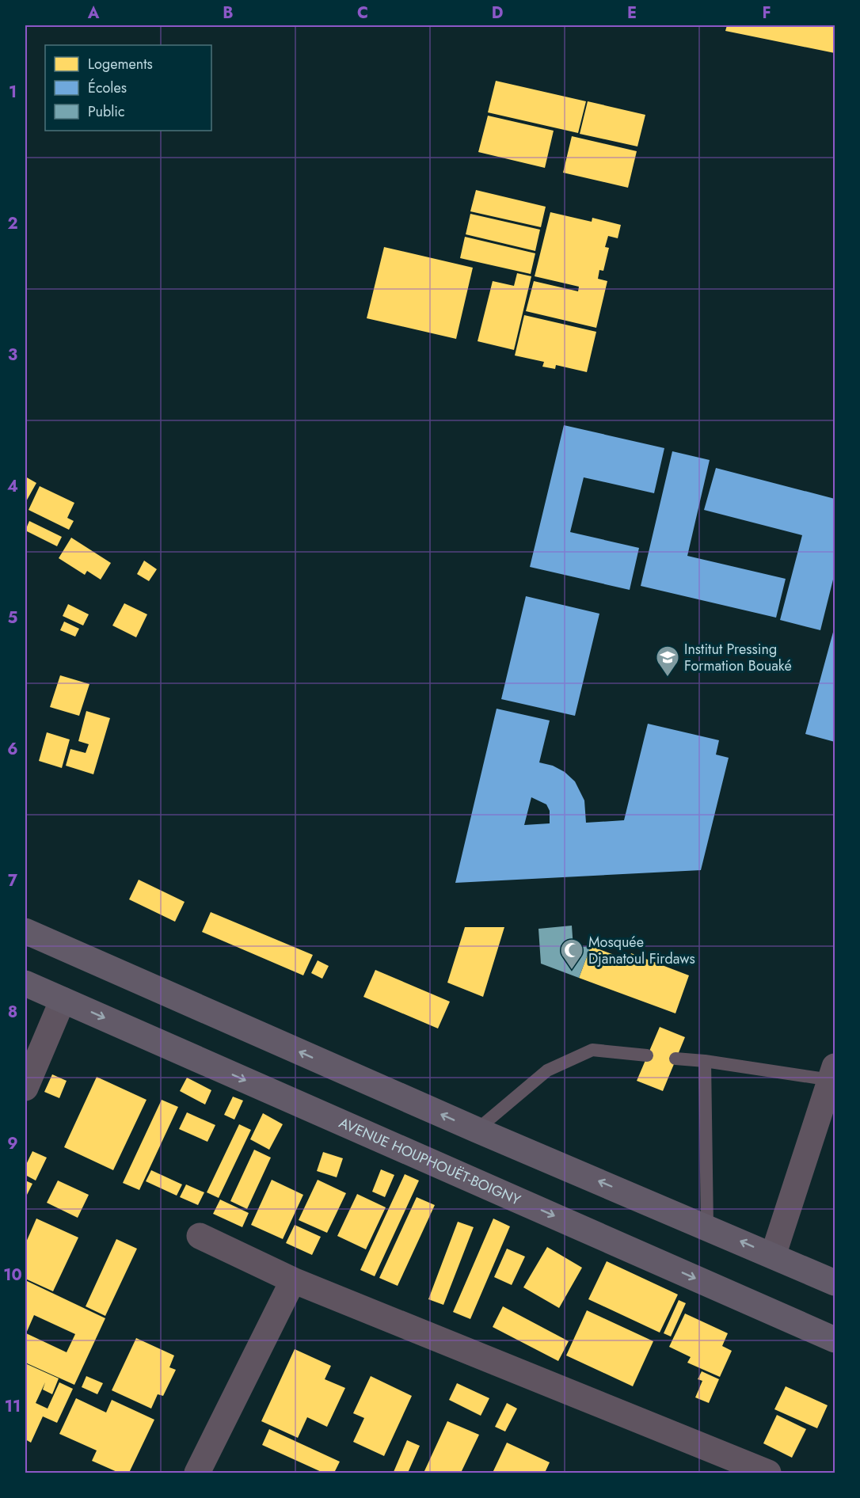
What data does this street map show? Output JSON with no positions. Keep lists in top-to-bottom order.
{
  "streets": {
    "highway": ["AVENUE HOUPHOUËT-BOIGNY"]
  },
  "places": {
    "school or university": ["Institut Pressing Formation Bouaké"],
    "mosque": ["Mosquée Djanatoul Firdaws"]
  },
  "legend": ["Logements", "Écoles", "Public"],
  "grid": {
    "columns": [
      "A",
      "B",
      "C",
      "D",
      "E",
      "F"
    ],
    "rows": [
      "1",
      "2",
      "3",
      "4",
      "5",
      "6",
      "7",
      "8",
      "9",
      "10",
      "11"
    ]
  }
}
